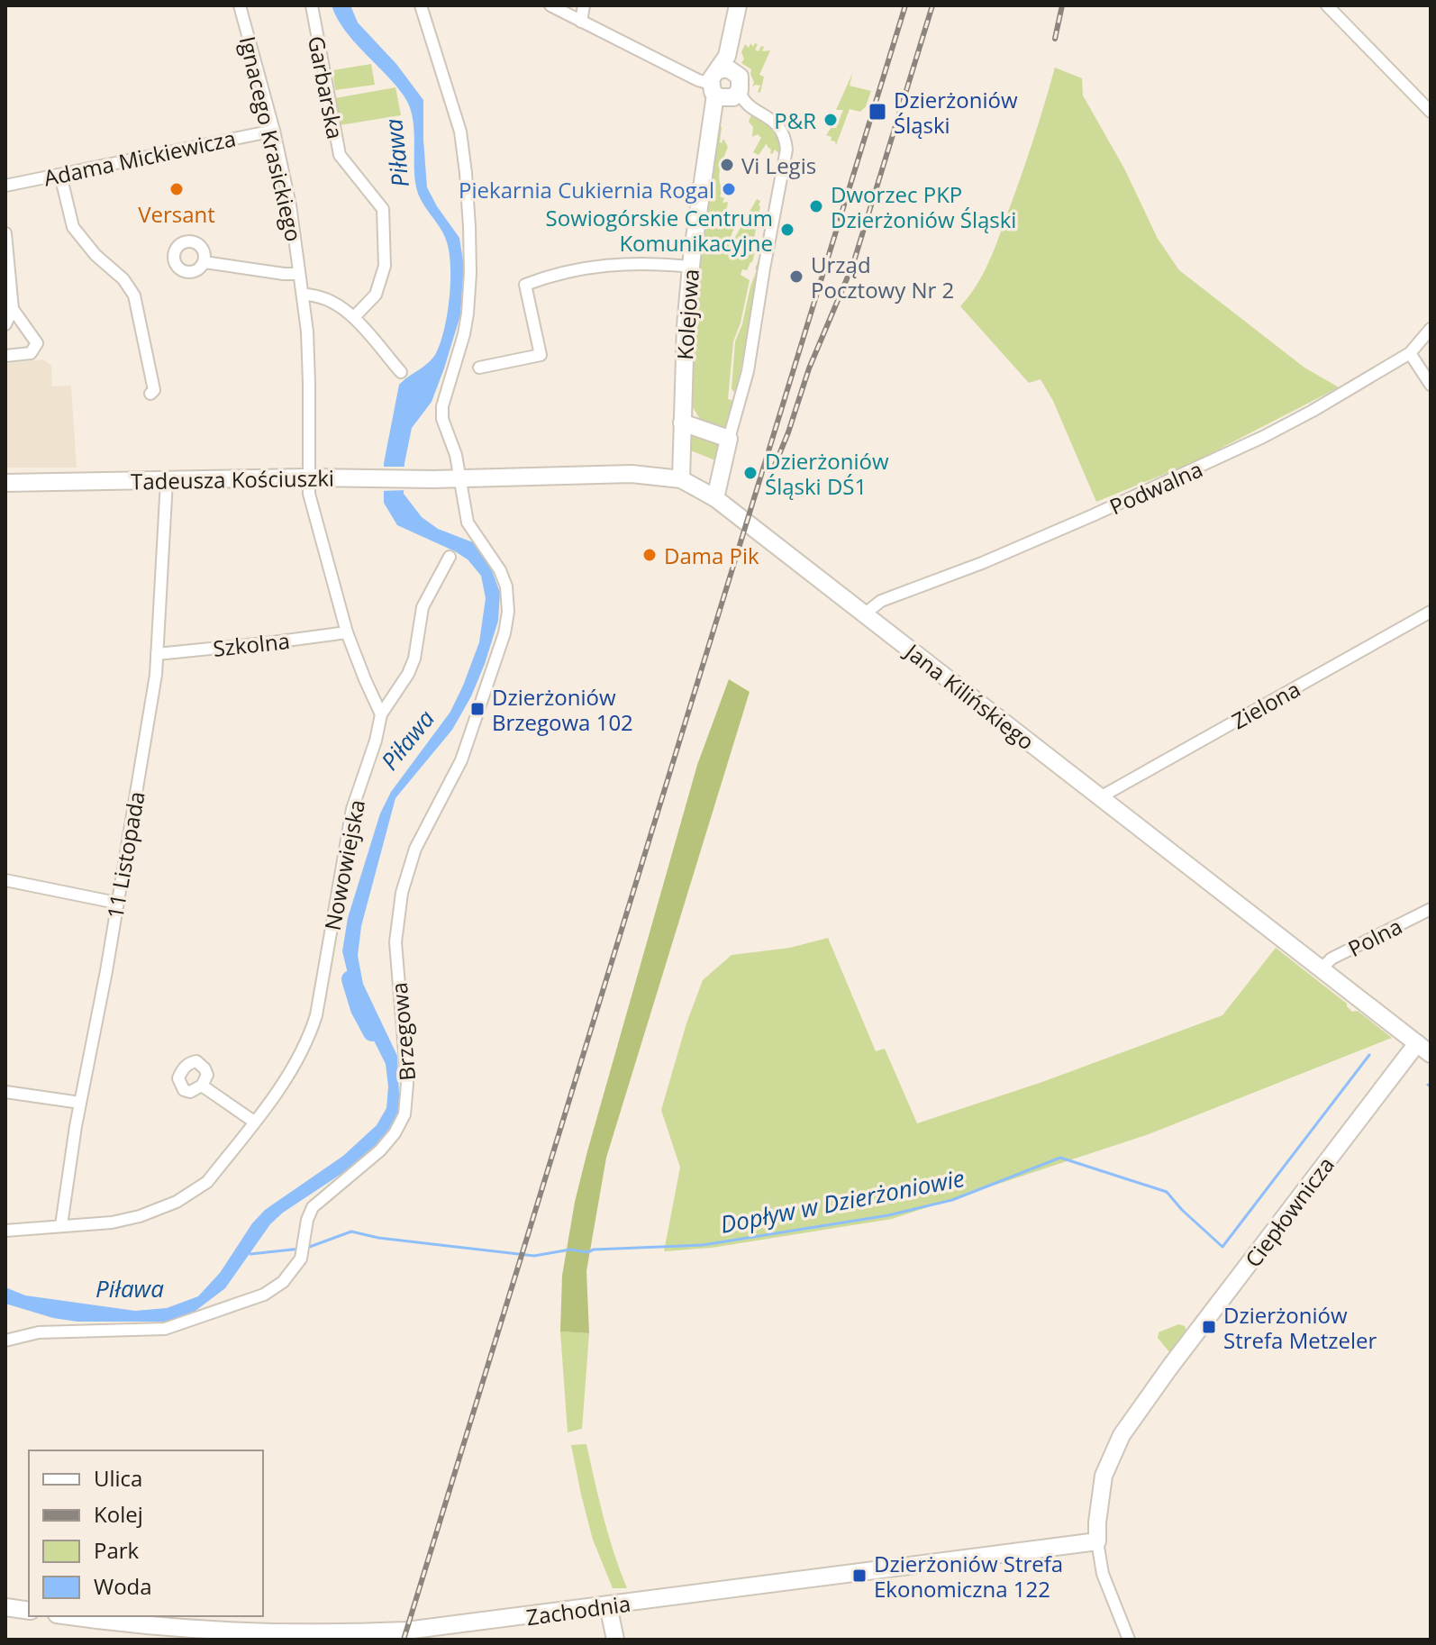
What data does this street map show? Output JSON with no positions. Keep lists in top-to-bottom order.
{
  "streets": {
    "street": [
      "Garbarska",
      "Ignacego Krasickiego",
      "Adama Mickiewicza",
      "Kolejowa",
      "Tadeusza Kościuszki",
      "Podwalna",
      "Szkolna",
      "Jana Kilińskiego",
      "Zielona",
      "11 Listopada",
      "Nowowiejska",
      "Polna",
      "Brzegowa",
      "Ciepłownicza",
      "Zachodnia"
    ]
  },
  "crossings": [
    ["Ignacego Krasickiego", "Adama Mickiewicza"],
    ["Kolejowa", "Jana Kilińskiego"],
    ["Tadeusza Kościuszki", "Jana Kilińskiego"],
    ["Tadeusza Kościuszki", "11 Listopada"],
    ["Tadeusza Kościuszki", "Brzegowa"],
    ["Podwalna", "Jana Kilińskiego"],
    ["Szkolna", "11 Listopada"],
    ["Jana Kilińskiego", "Zielona"],
    ["Jana Kilińskiego", "Polna"],
    ["Jana Kilińskiego", "Brzegowa"],
    ["Jana Kilińskiego", "Ciepłownicza"],
    ["11 Listopada", "Nowowiejska"],
    ["Ciepłownicza", "Zachodnia"]
  ],
  "water": ["Piława", "Dopływ w Dzierżoniowie"],
  "places": {
    "transit": [
      "Dzierżoniów Śląski",
      "Dzierżoniów Brzegowa 102",
      "Dzierżoniów Strefa Metzeler",
      "Dzierżoniów Strefa Ekonomiczna 122"
    ],
    "other": [
      "P&R",
      "Vi Legis",
      "Versant",
      "Piekarnia Cukiernia Rogal",
      "Dworzec PKP Dzierżoniów Śląski",
      "Sowiogórskie Centrum Komunikacyjne",
      "Urząd Pocztowy Nr 2",
      "Dzierżoniów Śląski DŚ1",
      "Dama Pik"
    ]
  },
  "legend": [
    "Ulica",
    "Kolej",
    "Park",
    "Woda"
  ]
}
